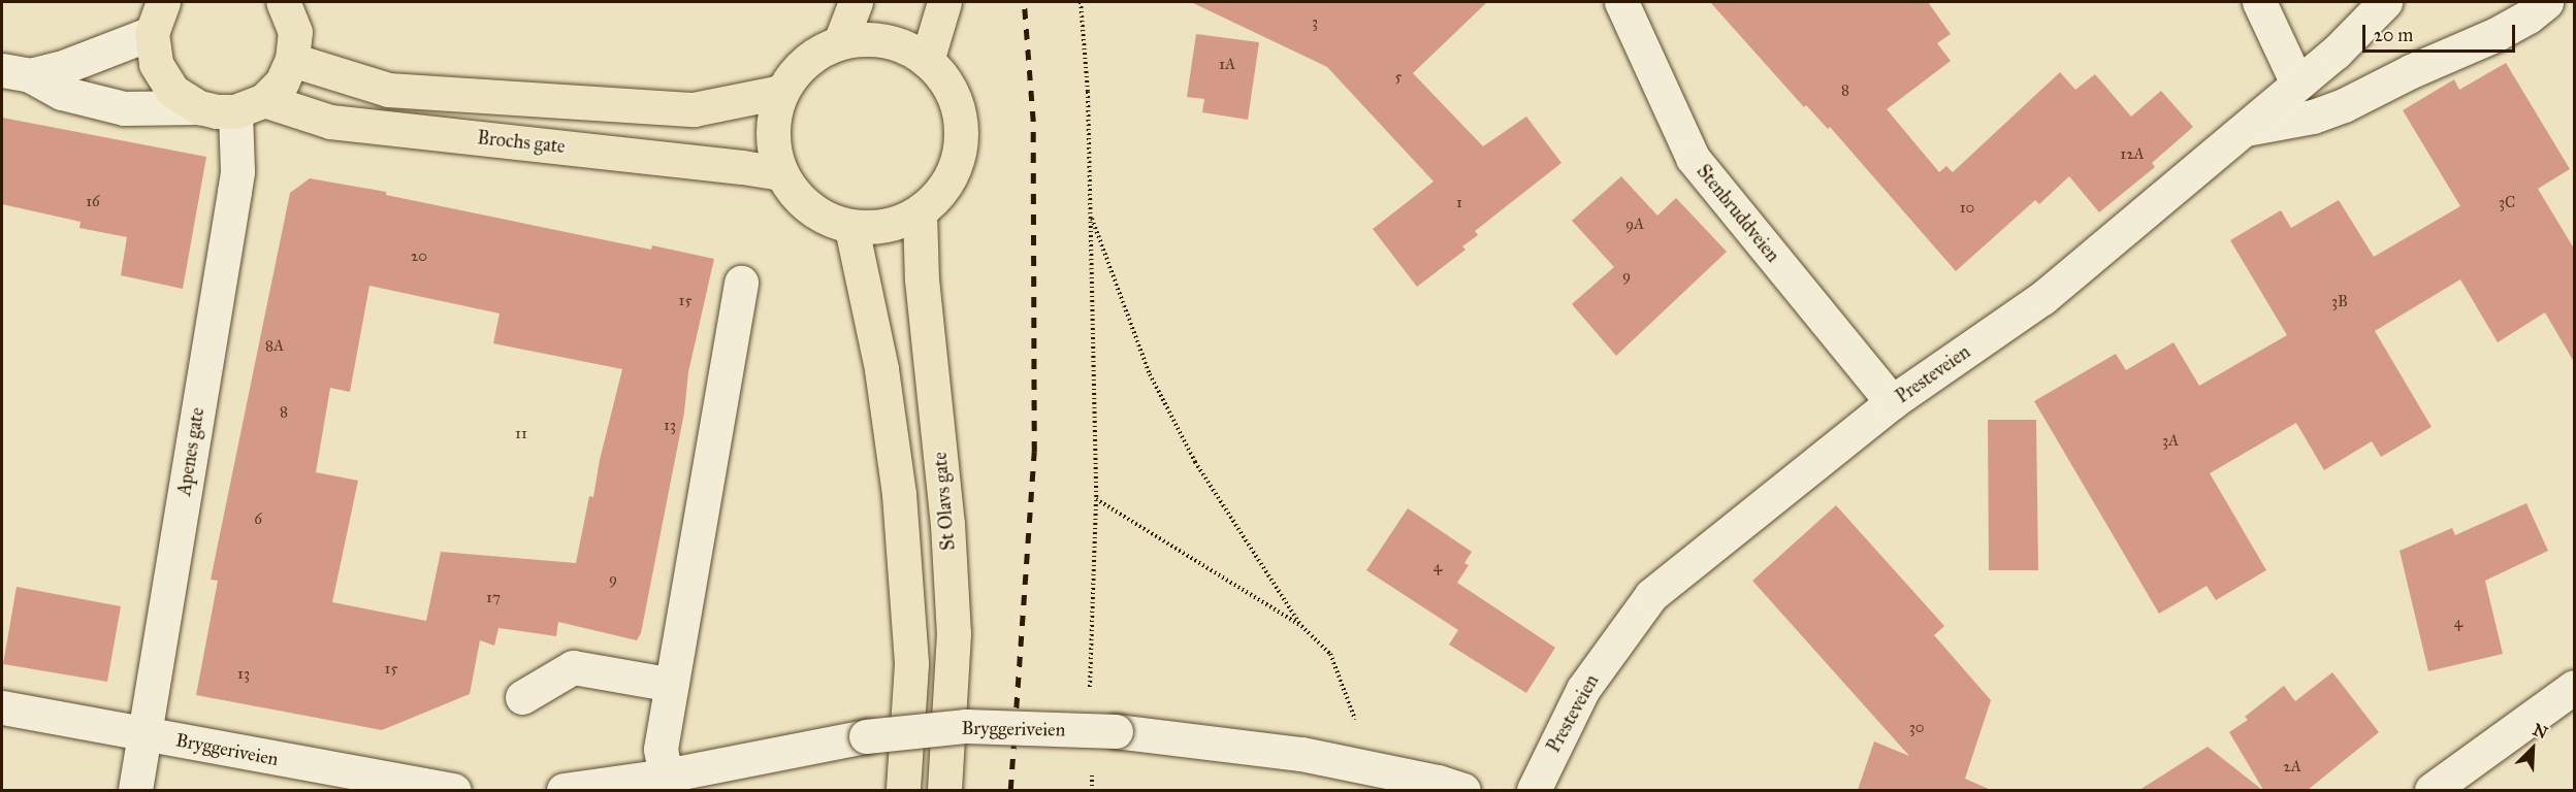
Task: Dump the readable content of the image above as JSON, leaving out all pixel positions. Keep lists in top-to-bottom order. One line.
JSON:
{"streets":{"main road":["Brochs gate","St Olavs gate"],"street":["Stenbruddveien","Presteveien","Apenes gate","Bryggeriveien"]},"crossings":[["Brochs gate","Apenes gate"],["Brochs gate","St Olavs gate"],["Stenbruddveien","Presteveien"],["Apenes gate","Bryggeriveien"]],"house_numbers":["3","1A","5","8","12A","16","1","3C","10","9A","20","9","15","3B","8A","8","13","11","3A","6","4","9","17","4","15","13","30","2A"],"scale_bar":"20 m","north":"top right"}
